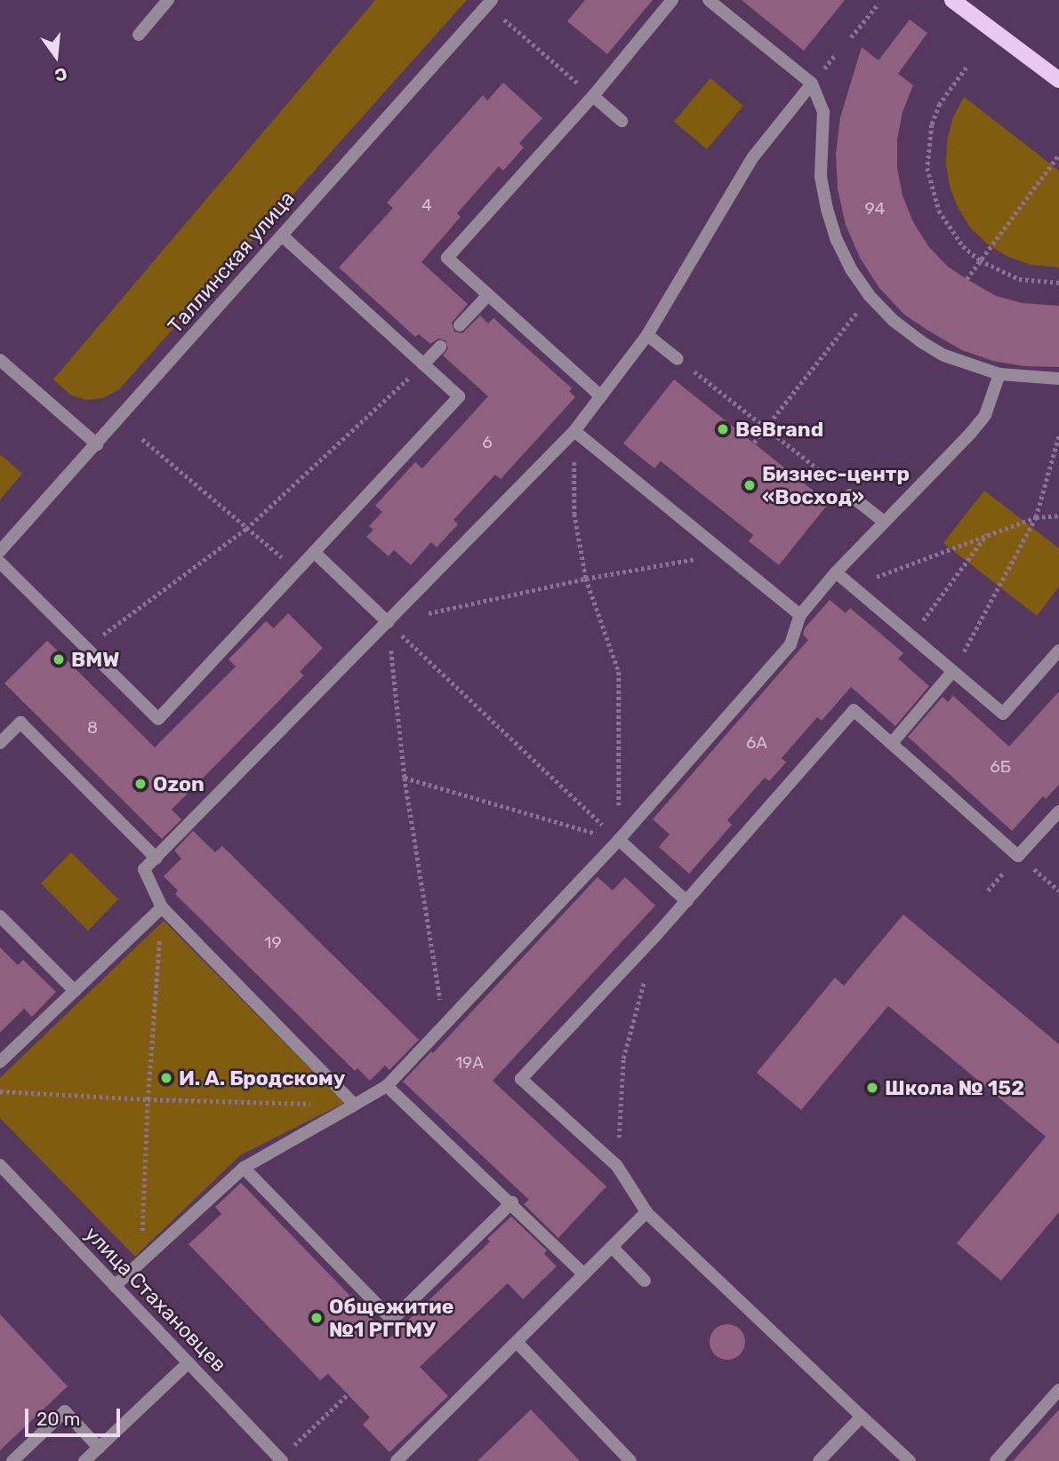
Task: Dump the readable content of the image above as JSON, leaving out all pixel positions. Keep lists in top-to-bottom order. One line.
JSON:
{"streets":{"street":["Таллинская улица","улица Стахановцев"]},"places":["BeBrand","Бизнес-центр «Восход»","BMW","Ozon","И. А. Бродскому","Школа № 152","Общежитие №1 РГГМУ"],"house_numbers":["4","94","6","8","6А","6Б","19","19А"],"scale_bar":"20 m","north":"bottom"}
